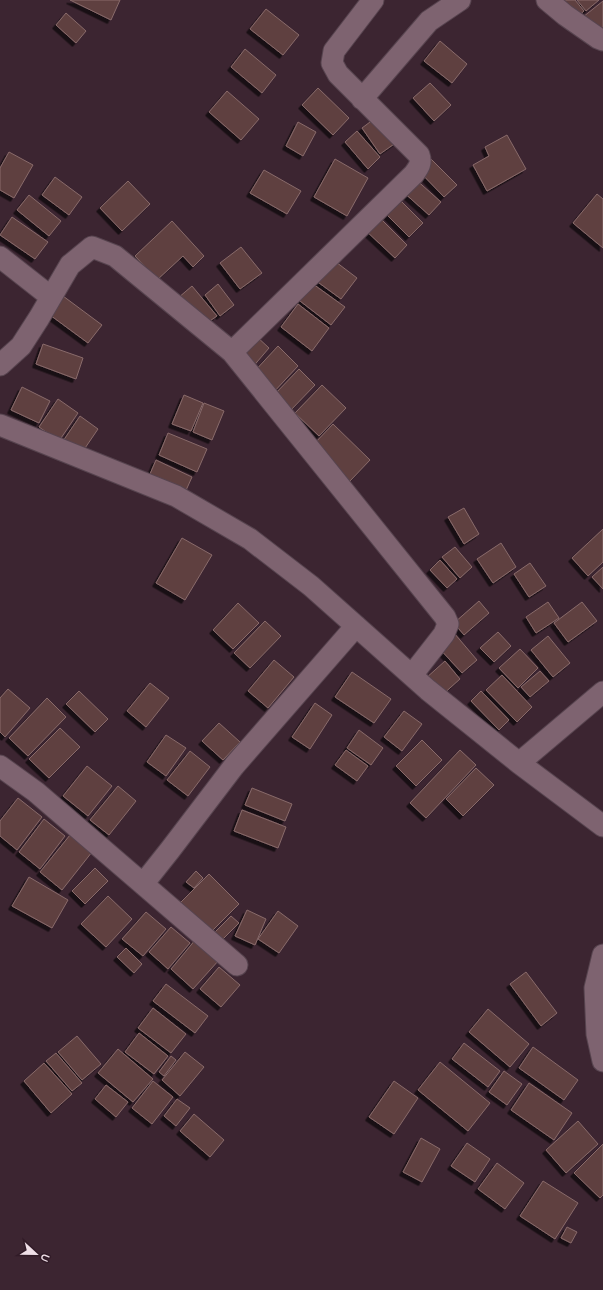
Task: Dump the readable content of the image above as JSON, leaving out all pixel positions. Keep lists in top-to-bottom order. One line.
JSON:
{"north":"right"}
